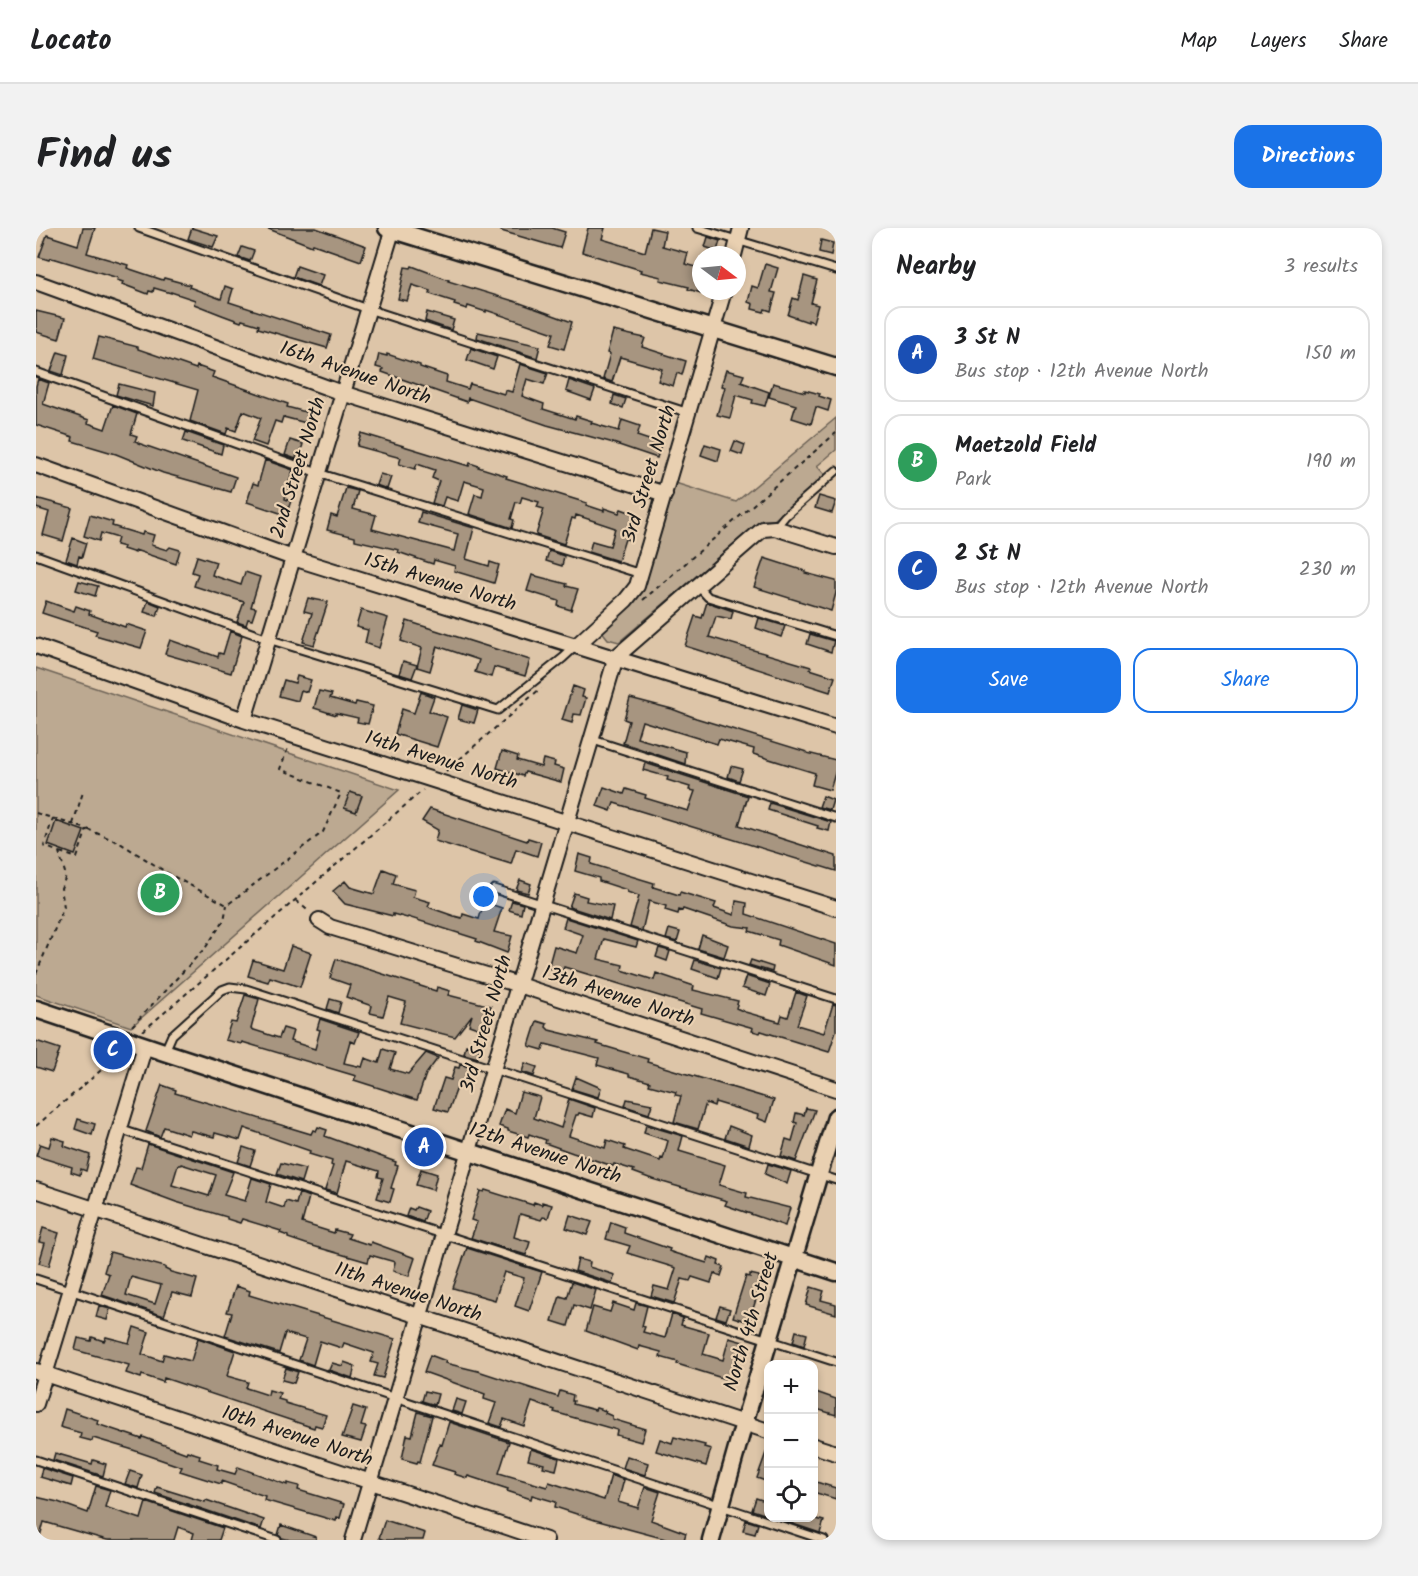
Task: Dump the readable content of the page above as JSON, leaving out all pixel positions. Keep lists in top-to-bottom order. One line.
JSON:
{"streets":{"street":["16th Avenue North","2nd Street North","3rd Street North","15th Avenue North","14th Avenue North","13th Avenue North","12th Avenue North","11th Avenue North","North 4th Street","10th Avenue North"]},"crossings":[["16th Avenue North","2nd Street North"],["16th Avenue North","3rd Street North"],["2nd Street North","15th Avenue North"],["2nd Street North","14th Avenue North"],["3rd Street North","15th Avenue North"],["3rd Street North","14th Avenue North"],["3rd Street North","13th Avenue North"],["3rd Street North","12th Avenue North"],["3rd Street North","11th Avenue North"],["3rd Street North","10th Avenue North"],["12th Avenue North","North 4th Street"],["11th Avenue North","North 4th Street"]],"north":"right","page":{"header":"Locato","nav":["Map","Layers","Share"],"title":"Find us","buttons":["Directions",["Save","Share"]],"heading":["Nearby","3 results"],"list":[{"mark":"A","name":"3 St N","note":"Bus stop · 12th Avenue North","value":"150 m"},{"mark":"B","name":"Maetzold Field","note":"Park","value":"190 m"},{"mark":"C","name":"2 St N","note":"Bus stop · 12th Avenue North","value":"230 m"}],"pins":["B","C","A"],"map_buttons":["+","−"]}}
